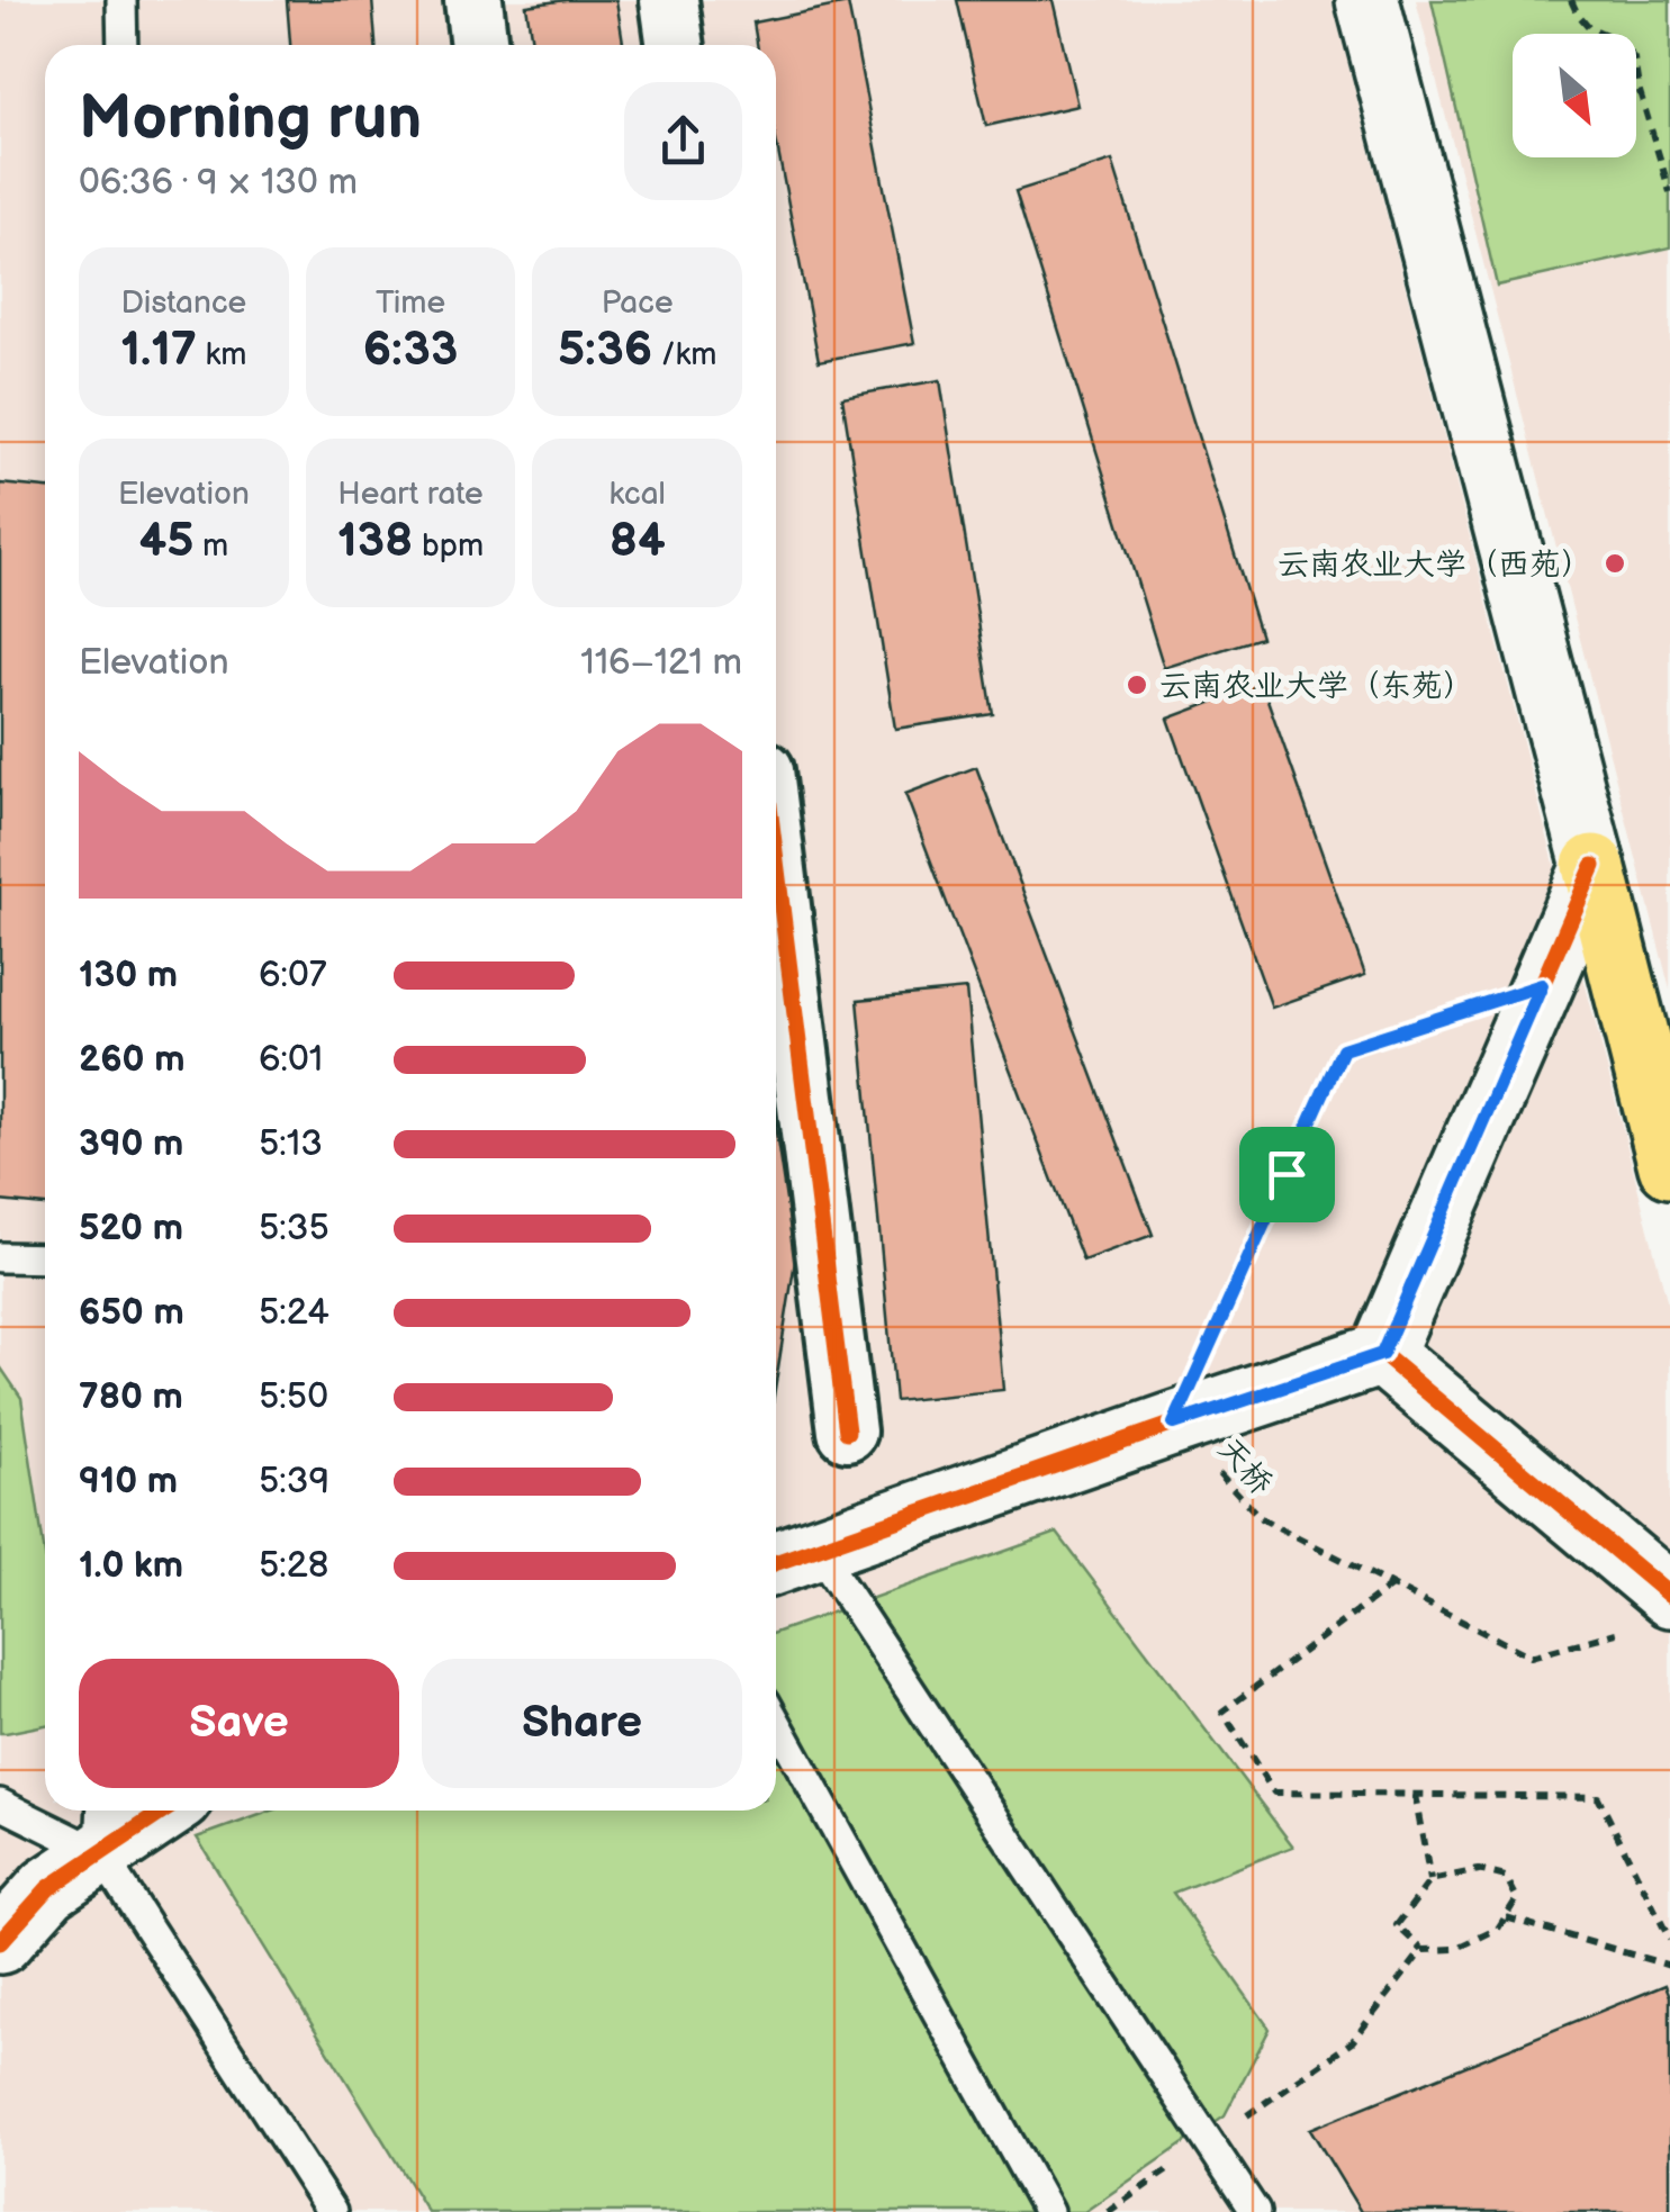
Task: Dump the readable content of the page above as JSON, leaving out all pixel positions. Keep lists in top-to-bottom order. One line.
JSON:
{"streets":{"path":["天桥"]},"places":["云南农业大学（西苑）","云南农业大学（东苑）"],"north":"bottom right","page":{"heading":["Morning run","06:36 · 9 × 130 m"],"stats":[["Distance","1.17 km"],["Time","6:33"],["Pace","5:36 /km"],["Elevation","45 m"],["Heart rate","138 bpm"],["kcal","84"]],"chart":["Elevation","116–121 m"],"list":[{"name":"130 m","note":"6:07"},{"name":"260 m","note":"6:01"},{"name":"390 m","note":"5:13"},{"name":"520 m","note":"5:35"},{"name":"650 m","note":"5:24"},{"name":"780 m","note":"5:50"},{"name":"910 m","note":"5:39"},{"name":"1.0 km","note":"5:28"}],"buttons":["Save","Share"]}}
